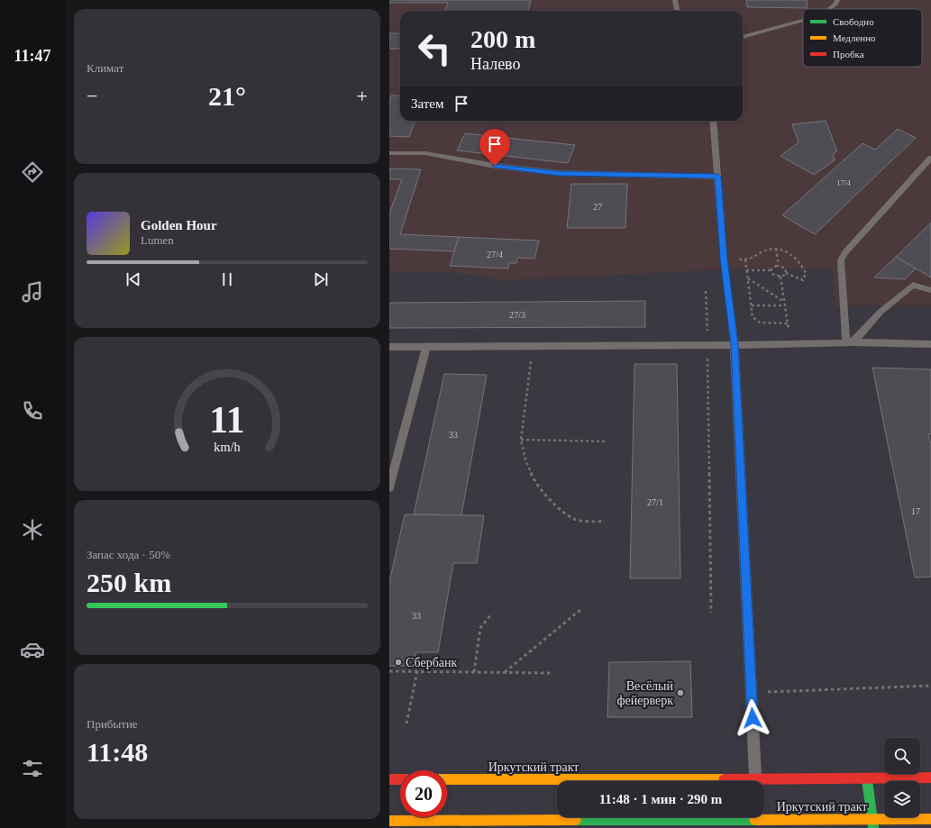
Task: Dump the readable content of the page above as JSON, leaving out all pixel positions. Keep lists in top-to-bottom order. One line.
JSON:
{"streets":{"main road":["Иркутский тракт"]},"places":["Сбербанк","Весёлый фейерверк"],"house_numbers":["17/4","27","27/4","27/3","33","27/1","17","33"],"legend":["Свободно","Медленно","Пробка"],"page":{"tabs":"11:47","tile":["Климат",["Запас хода · 50%","250 km"],["Прибытие","11:48"]],"turn":["200 m","Налево"],"heat":["−","21°","+"],"then":"Затем","song":["Golden Hour","Lumen"],"limit":"20","trip":"11:48 · 1 мин · 290 m","gauge":["11","km/h"]}}
